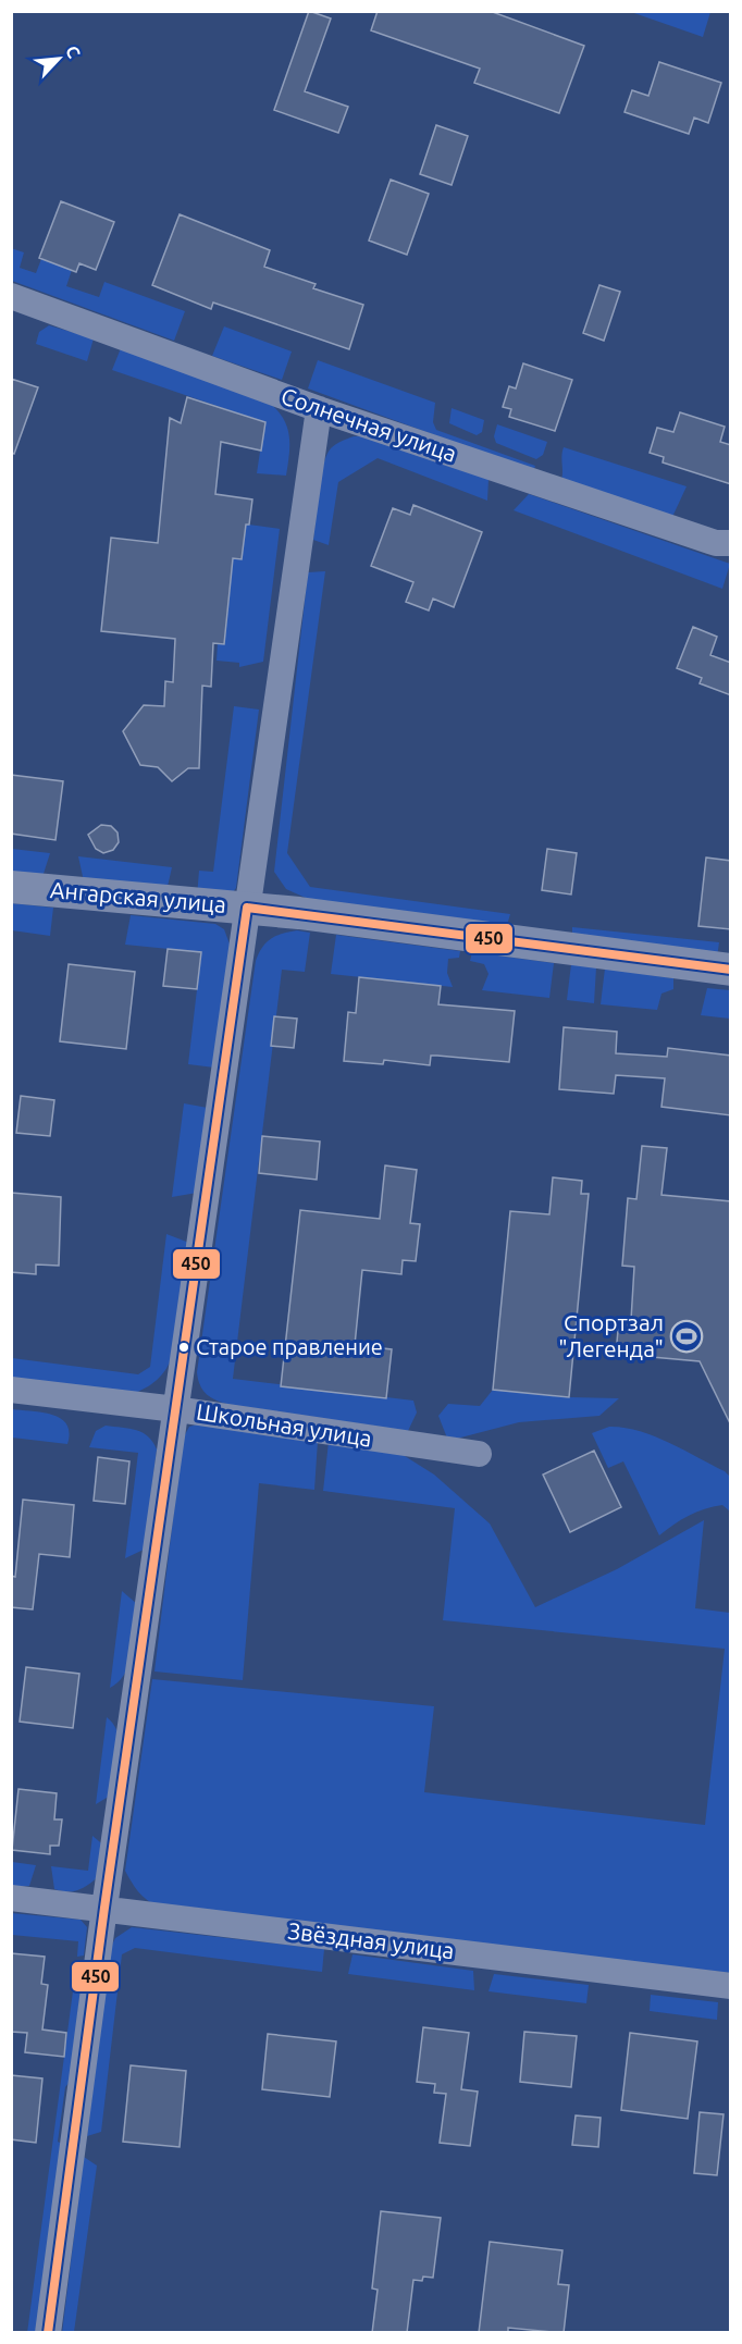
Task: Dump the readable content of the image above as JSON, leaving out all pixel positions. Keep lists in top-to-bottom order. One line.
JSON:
{"streets":{"street":["Солнечная улица","Ангарская улица","Школьная улица","Звёздная улица"]},"places":{"sports":["Спортзал \"Легенда\""],"other":["Старое правление"]},"lines":["transit line 450"],"north":"top right"}
